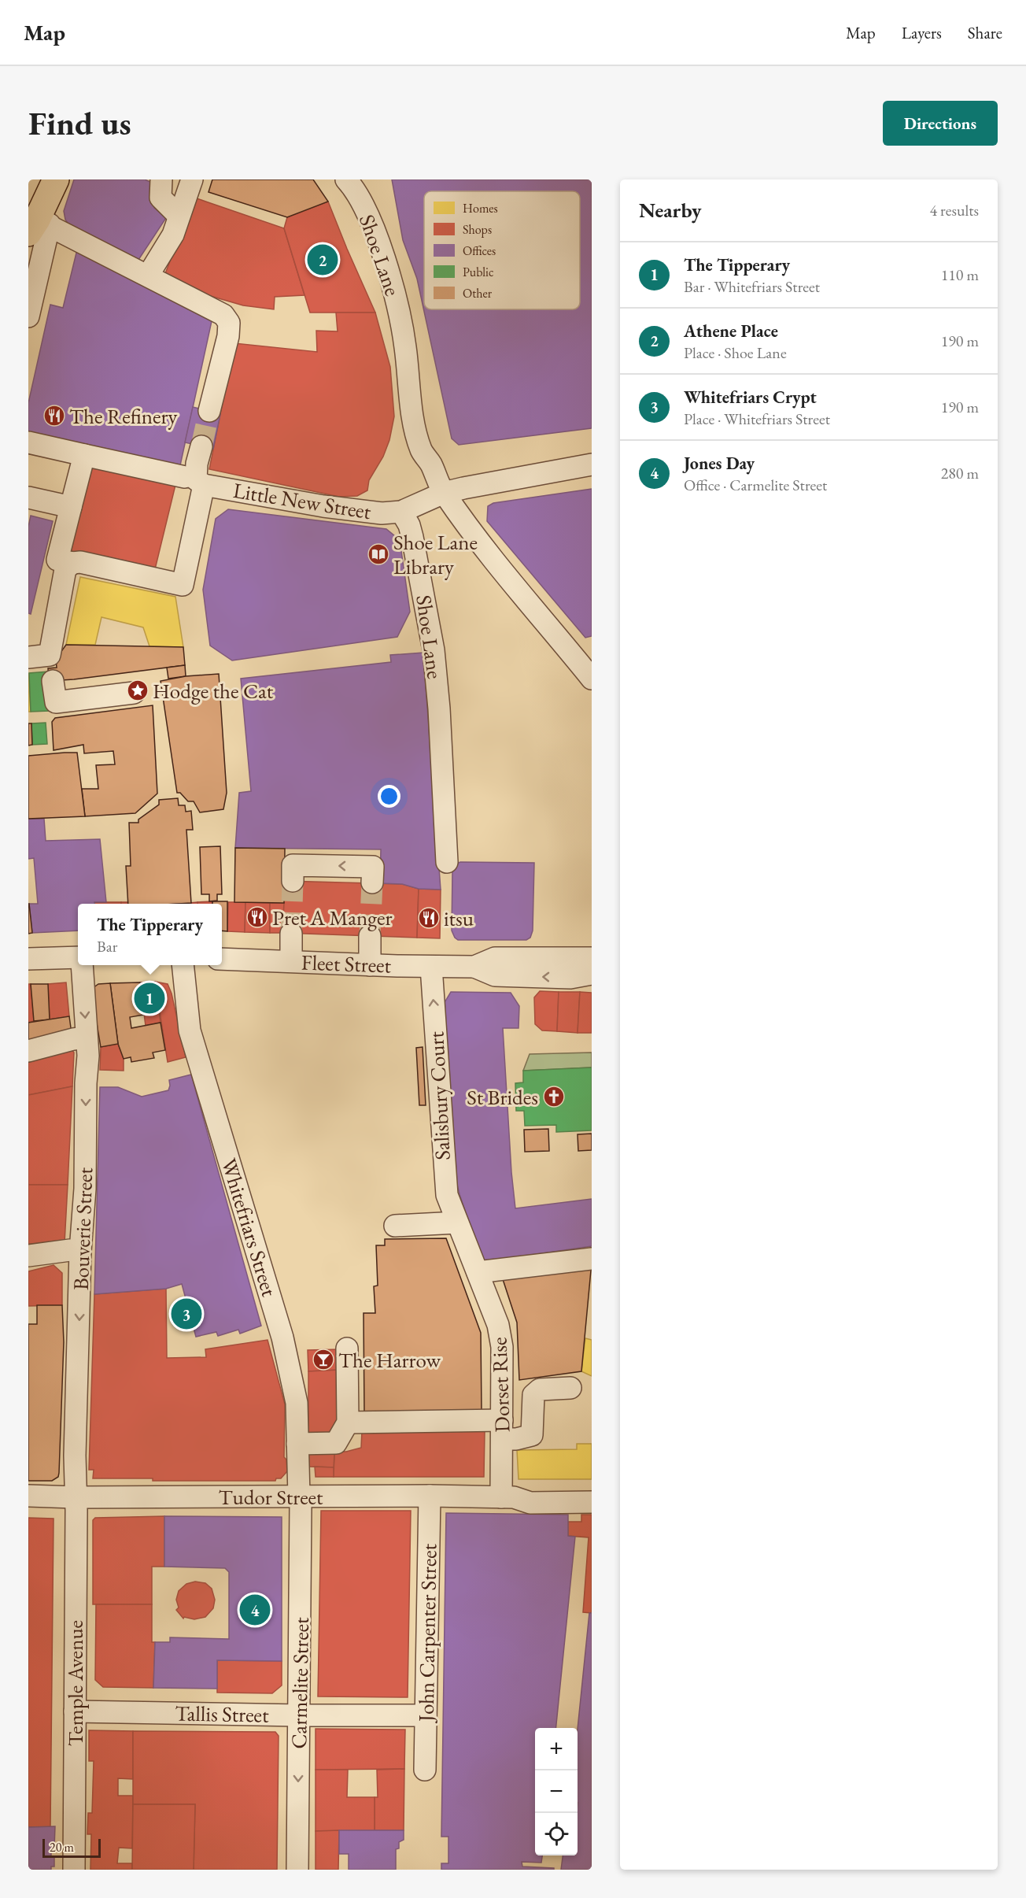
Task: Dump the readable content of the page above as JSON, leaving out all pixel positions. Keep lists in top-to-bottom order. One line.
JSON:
{"streets":{"street":["Shoe Lane","Little New Street","Fleet Street","Salisbury Court","Whitefriars Street","Bouverie Street","Dorset Rise","Tudor Street","John Carpenter Street","Temple Avenue","Carmelite Street","Tallis Street"]},"crossings":[["Shoe Lane","Little New Street"],["Fleet Street","Salisbury Court"],["Salisbury Court","Dorset Rise"],["Whitefriars Street","Tudor Street"],["Whitefriars Street","Carmelite Street"],["Bouverie Street","Tudor Street"],["Bouverie Street","Temple Avenue"],["Dorset Rise","Tudor Street"],["Tudor Street","John Carpenter Street"],["Tudor Street","Temple Avenue"],["Tudor Street","Carmelite Street"],["John Carpenter Street","Tallis Street"],["Temple Avenue","Tallis Street"],["Carmelite Street","Tallis Street"]],"one_way":["Salisbury Court","Bouverie Street","Carmelite Street"],"places":{"restaurant":["The Refinery","Pret A Manger","itsu"],"library":["Shoe Lane Library"],"place":["Hodge the Cat"],"church":["St Brides"],"bar":["The Harrow"]},"legend":["Homes","Shops","Offices","Public","Other"],"scale_bar":"20 m","page":{"header":"Map","nav":["Map","Layers","Share"],"buttons":"Directions","title":"Find us","heading":["Nearby","4 results"],"list":[{"mark":"1","name":"The Tipperary","note":"Bar · Whitefriars Street","value":"110 m"},{"mark":"2","name":"Athene Place","note":"Place · Shoe Lane","value":"190 m"},{"mark":"3","name":"Whitefriars Crypt","note":"Place · Whitefriars Street","value":"190 m"},{"mark":"4","name":"Jones Day","note":"Office · Carmelite Street","value":"280 m"}],"pins":["2","1","3","4"],"popup":["The Tipperary","Bar"],"map_buttons":["+","−"],"scale":"20 m"}}
